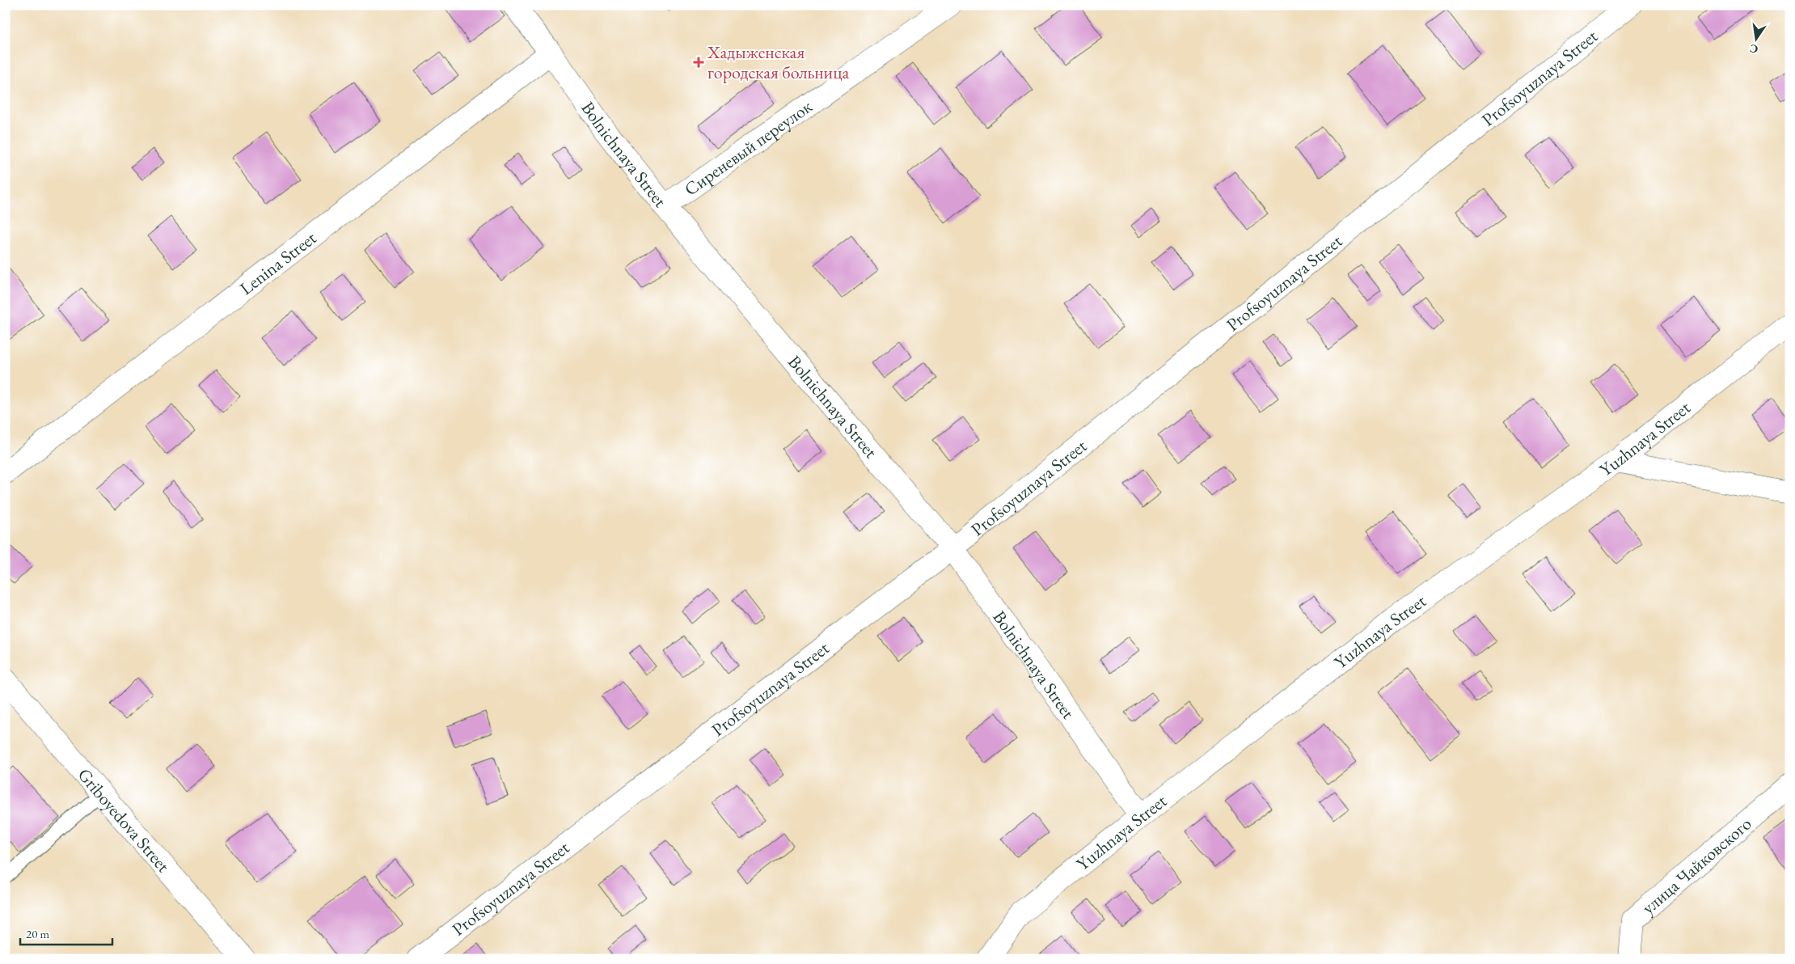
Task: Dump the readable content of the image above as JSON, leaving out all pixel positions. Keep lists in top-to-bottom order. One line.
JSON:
{"streets":{"street":["Profsoyuznaya Street","Сиреневый переулок","Bolnichnaya Street","Lenina Street","Yuzhnaya Street","Griboyedova Street","улица Чайковского"]},"crossings":[["Profsoyuznaya Street","Bolnichnaya Street"],["Сиреневый переулок","Bolnichnaya Street"],["Bolnichnaya Street","Lenina Street"],["Bolnichnaya Street","Yuzhnaya Street"]],"places":{"health":["Хадыженская городская больница"]},"scale_bar":"20 m","north":"bottom"}
